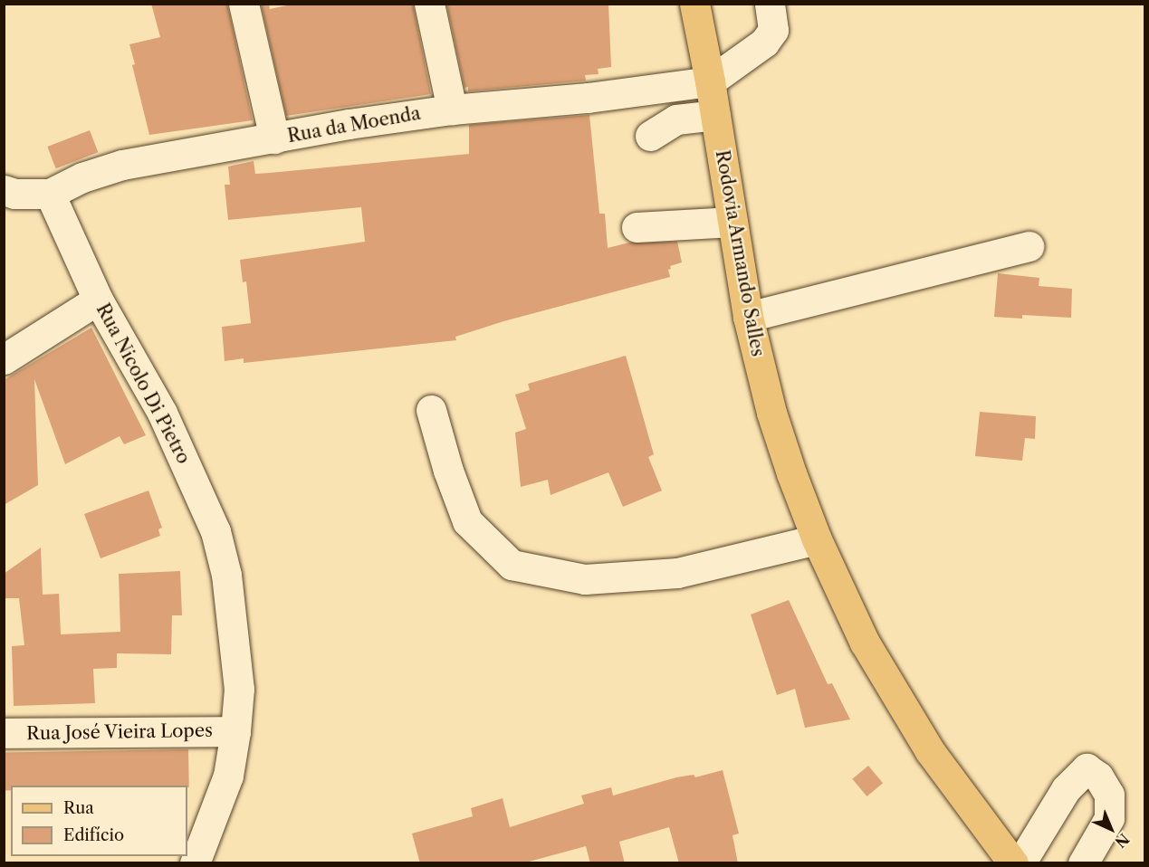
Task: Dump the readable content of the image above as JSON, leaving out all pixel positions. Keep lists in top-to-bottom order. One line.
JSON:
{"streets":{"main road":["Rodovia Armando Salles"],"street":["Rua da Moenda","Rua Nicolo Di Pietro","Rua José Vieira Lopes"]},"crossings":[["Rua da Moenda","Rodovia Armando Salles"],["Rua da Moenda","Rua Nicolo Di Pietro"],["Rua Nicolo Di Pietro","Rua José Vieira Lopes"]],"legend":["Rua","Edifício"],"north":"bottom right"}
